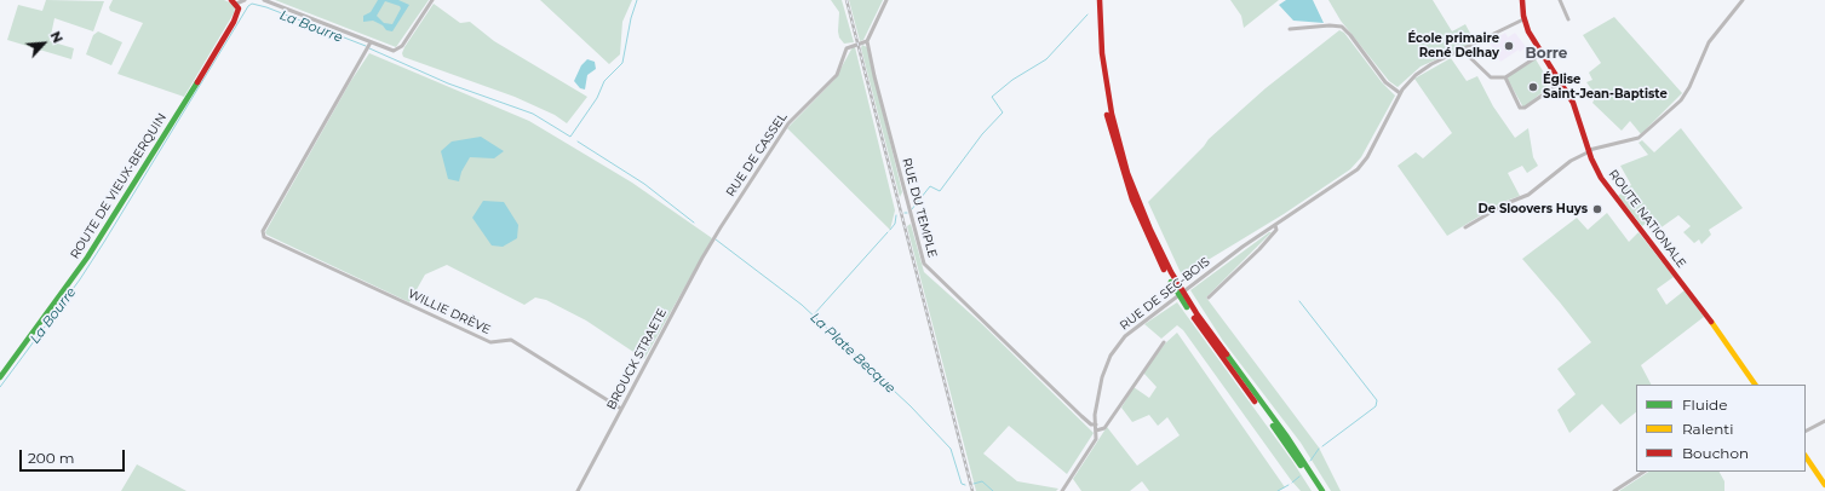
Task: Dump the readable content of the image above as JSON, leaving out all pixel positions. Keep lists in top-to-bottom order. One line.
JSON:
{"streets":{"main road":["ROUTE DE VIEUX-BERQUIN","ROUTE NATIONALE"],"street":["RUE DE CASSEL","RUE DU TEMPLE","RUE DE SEC-BOIS","WILLIE DRÈVE","BROUCK STRAETE"]},"crossings":[["RUE DE CASSEL","RUE DU TEMPLE"],["RUE DE CASSEL","BROUCK STRAETE"],["RUE DU TEMPLE","RUE DE SEC-BOIS"],["ROUTE NATIONALE","RUE DE SEC-BOIS"],["WILLIE DRÈVE","BROUCK STRAETE"]],"districts":["Borre"],"water":["La Bourre","La Plate Becque"],"places":["École primaire René Delhay","Église Saint-Jean-Baptiste","De Sloovers Huys"],"legend":["Fluide","Ralenti","Bouchon"],"scale_bar":"200 m","north":"top right"}
